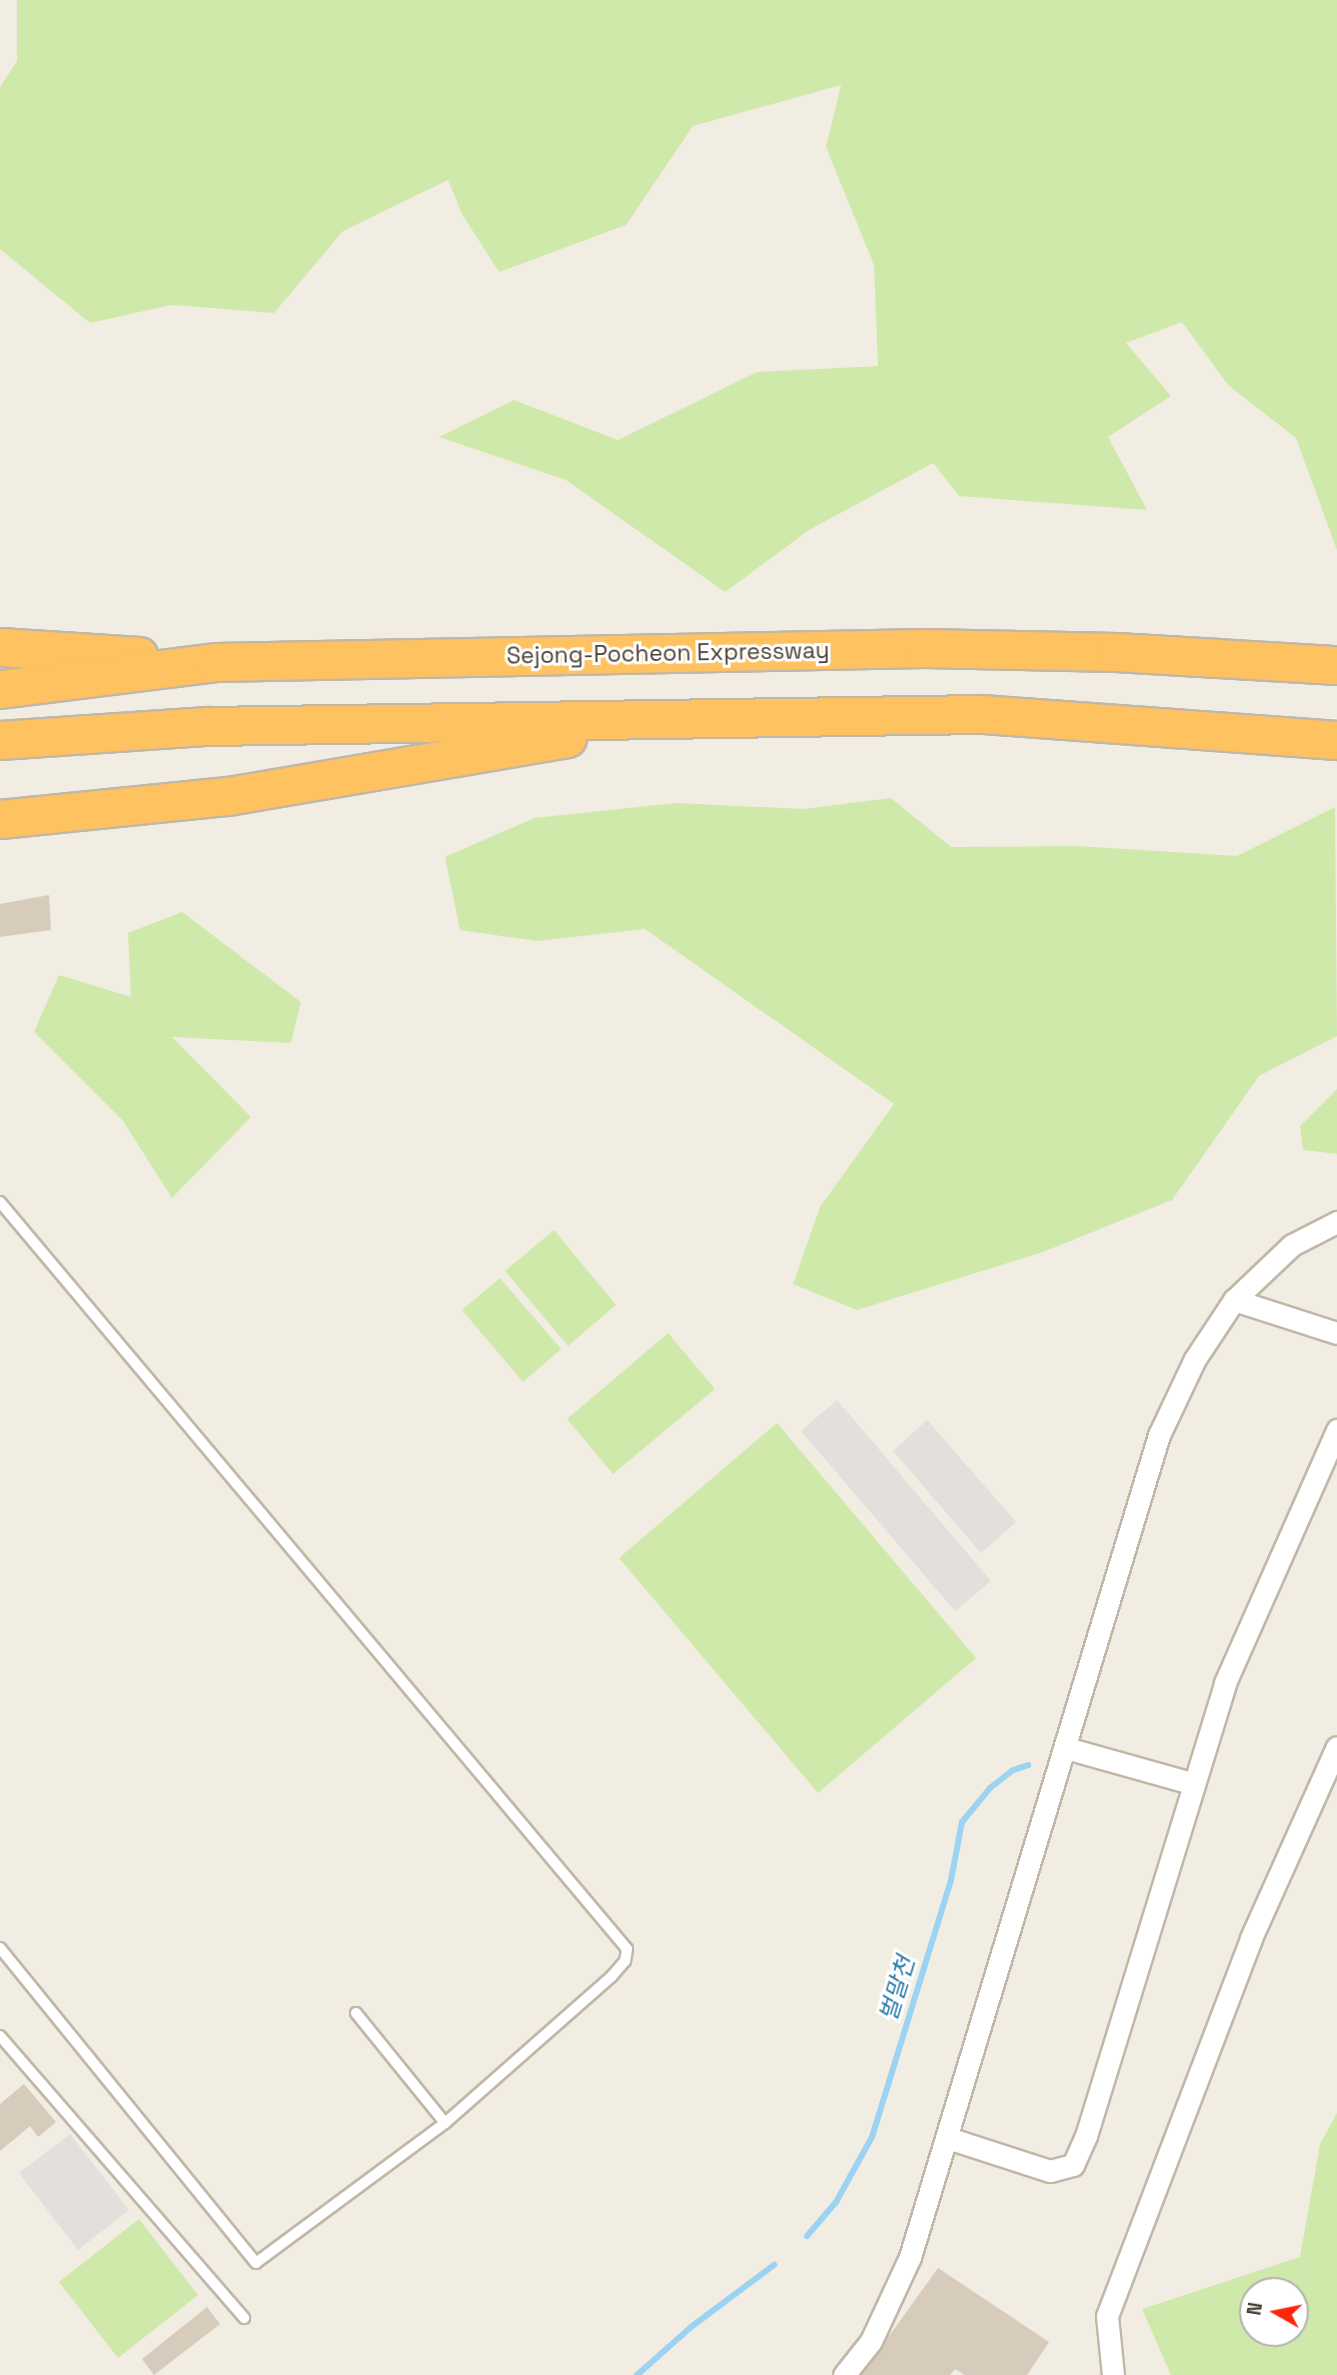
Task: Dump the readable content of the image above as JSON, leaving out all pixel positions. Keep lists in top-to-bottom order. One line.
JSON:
{"streets":{"highway":["Sejong-Pocheon Expressway"]},"water":["벌말천"],"north":"left"}
